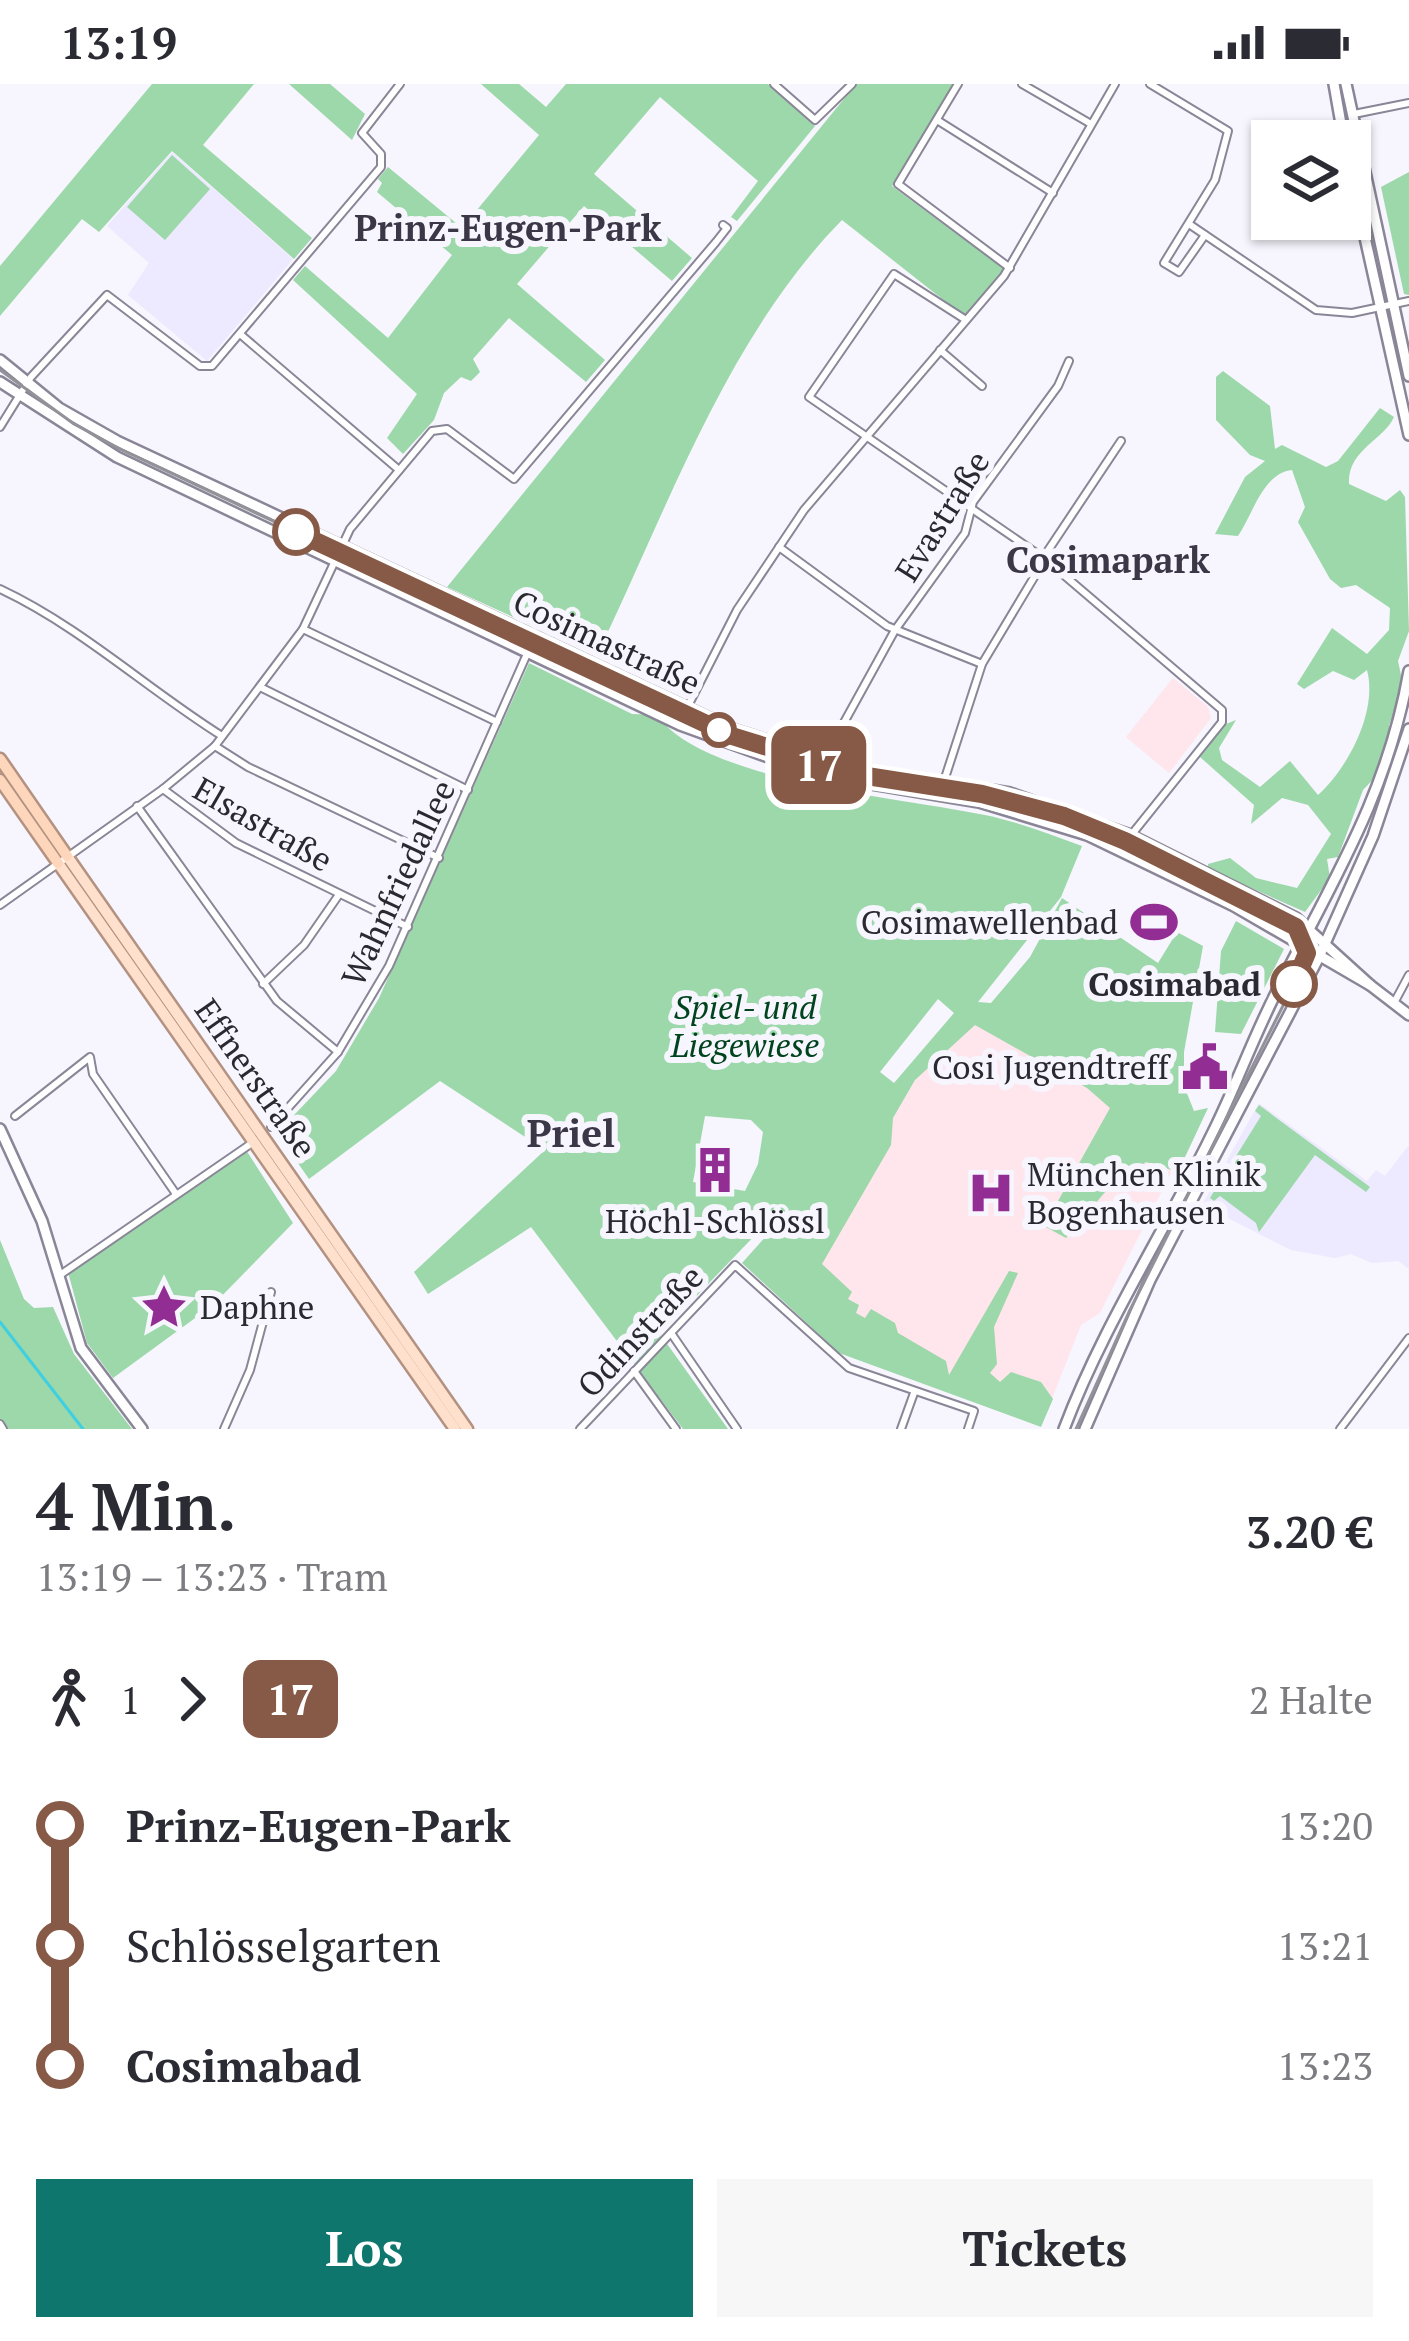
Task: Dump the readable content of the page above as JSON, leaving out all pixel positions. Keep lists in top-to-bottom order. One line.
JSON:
{"streets":{"highway":["Effnerstraße"],"main road":["Cosimastraße"],"street":["Evastraße","Elsastraße","Wahnfriedallee","Odinstraße"]},"crossings":[["Evastraße","Cosimastraße"],["Cosimastraße","Wahnfriedallee"],["Elsastraße","Wahnfriedallee"],["Wahnfriedallee","Effnerstraße"]],"districts":["Prinz-Eugen-Park","Cosimapark","Priel"],"parks":["Spiel- und Liegewiese"],"places":{"sports":["Cosimawellenbad"],"other":["Cosimabad"],"public building":["Cosi Jugendtreff"],"building":["Höchl-Schlössl"],"hospital":["München Klinik Bogenhausen"],"place":["Daphne"]},"lines":["tram line 17"],"page":{"status":"13:19","on_map":"17","heading":["4 Min.","13:19 – 13:23 · Tram","3.20 €"],"legs":["1","17","2 Halte"],"list":[{"name":"Prinz-Eugen-Park","value":"13:20"},{"name":"Schlösselgarten","value":"13:21"},{"name":"Cosimabad","value":"13:23"}],"buttons":["Los","Tickets"]}}
